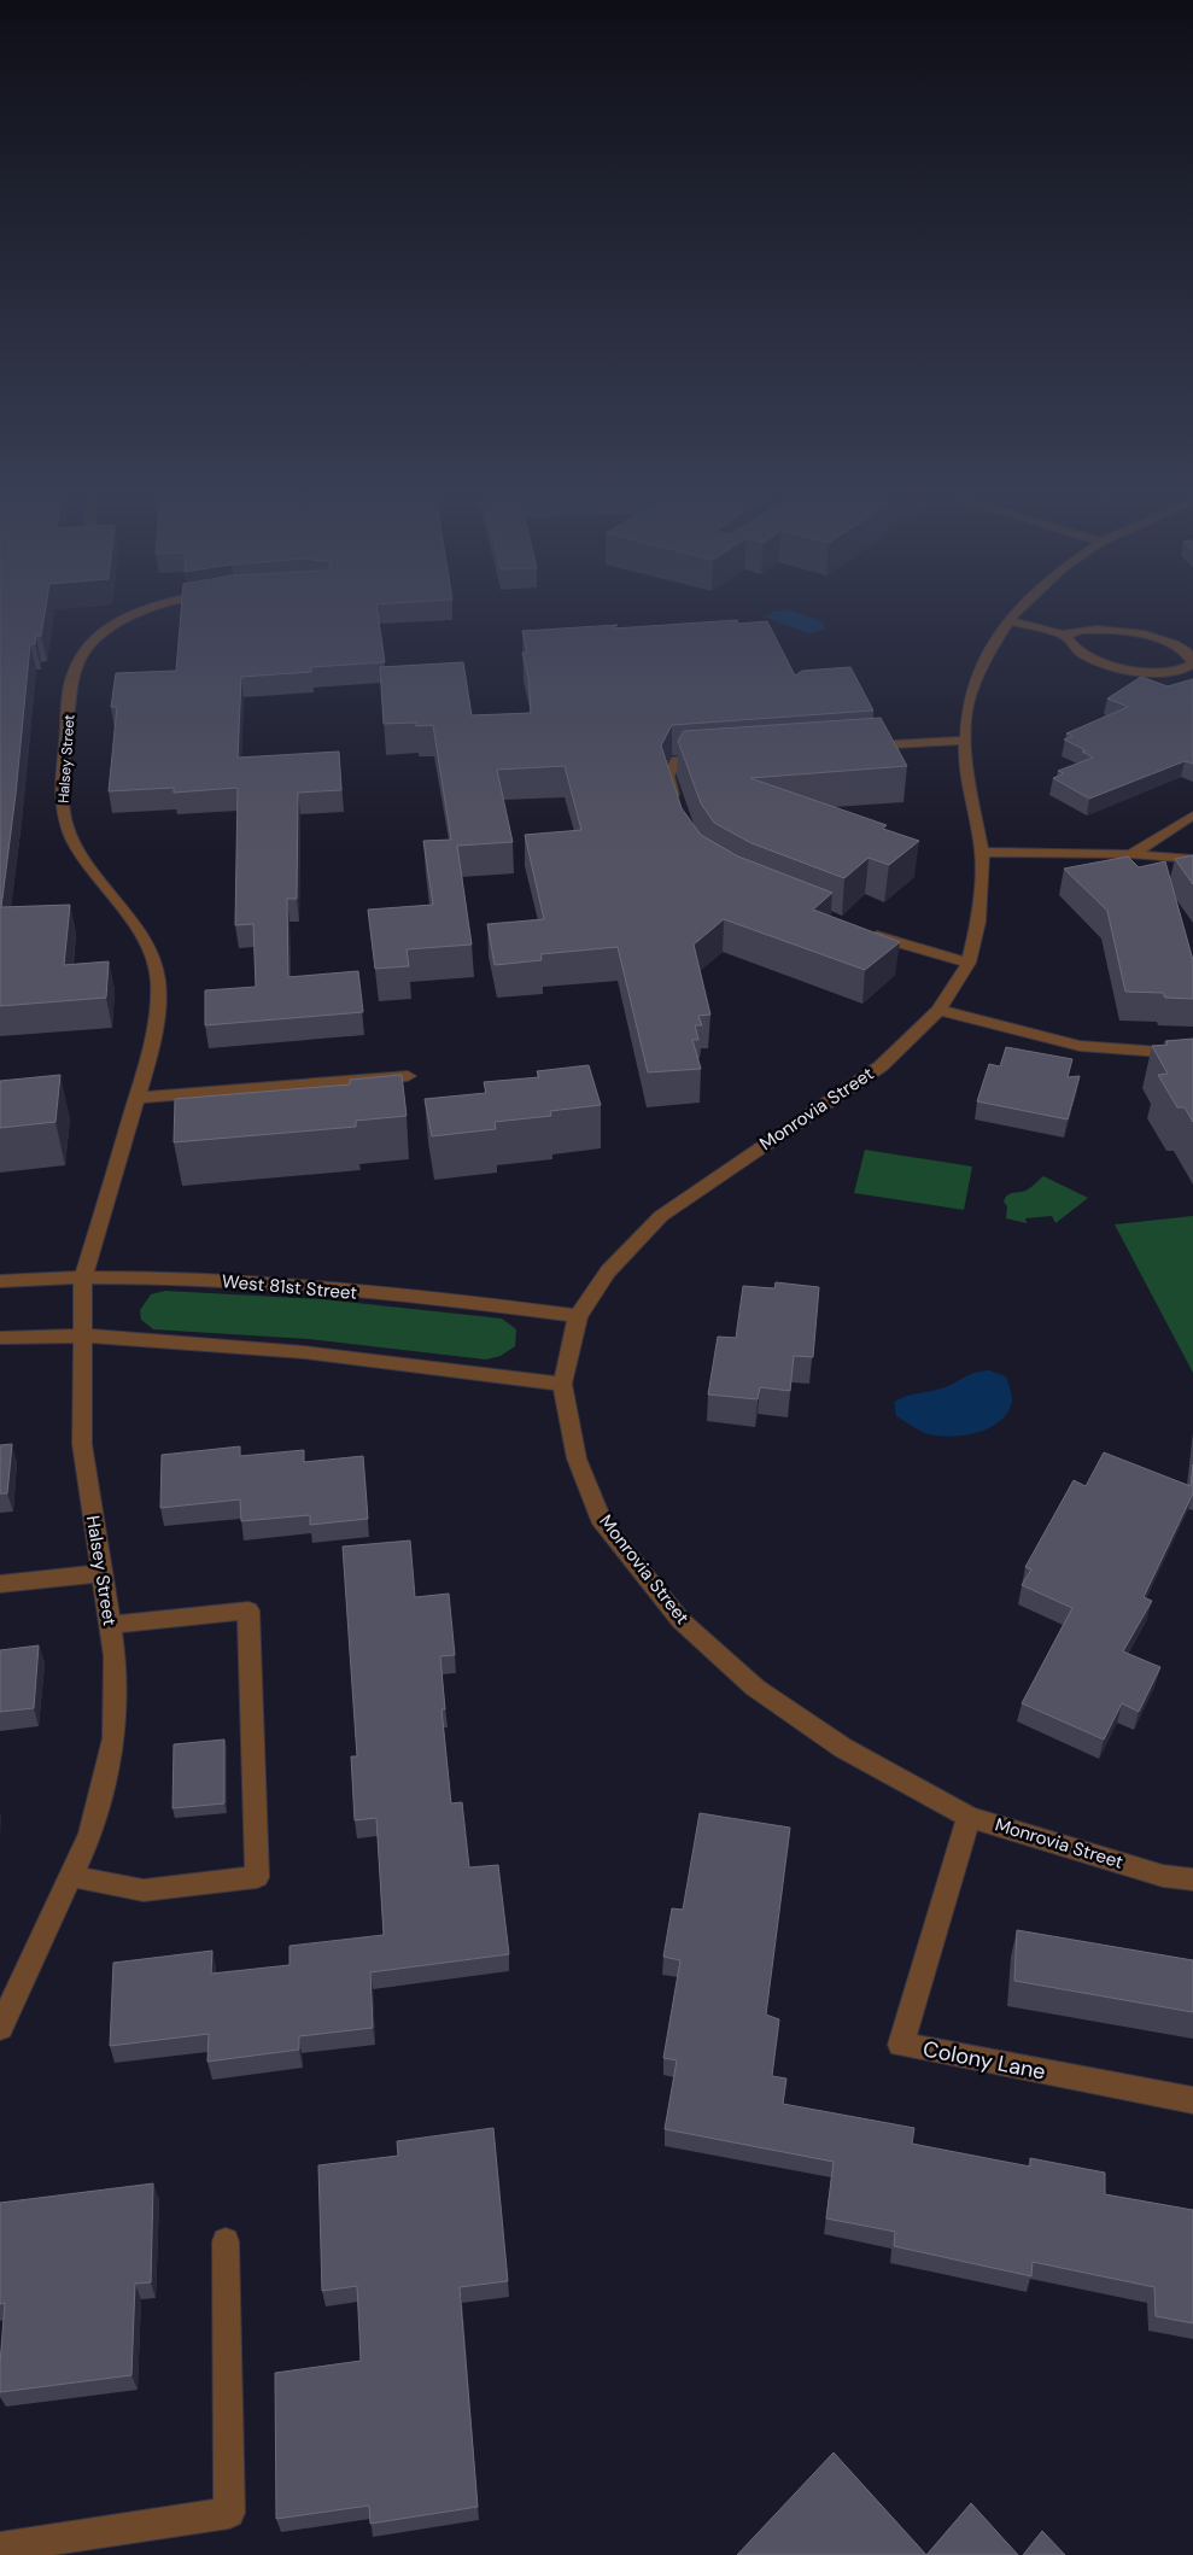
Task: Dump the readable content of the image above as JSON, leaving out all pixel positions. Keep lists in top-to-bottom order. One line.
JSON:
{"streets":{"street":["Halsey Street","Monrovia Street","West 81st Street","Colony Lane"]},"crossings":[["Halsey Street","West 81st Street"],["Monrovia Street","West 81st Street"],["Monrovia Street","Colony Lane"]]}
